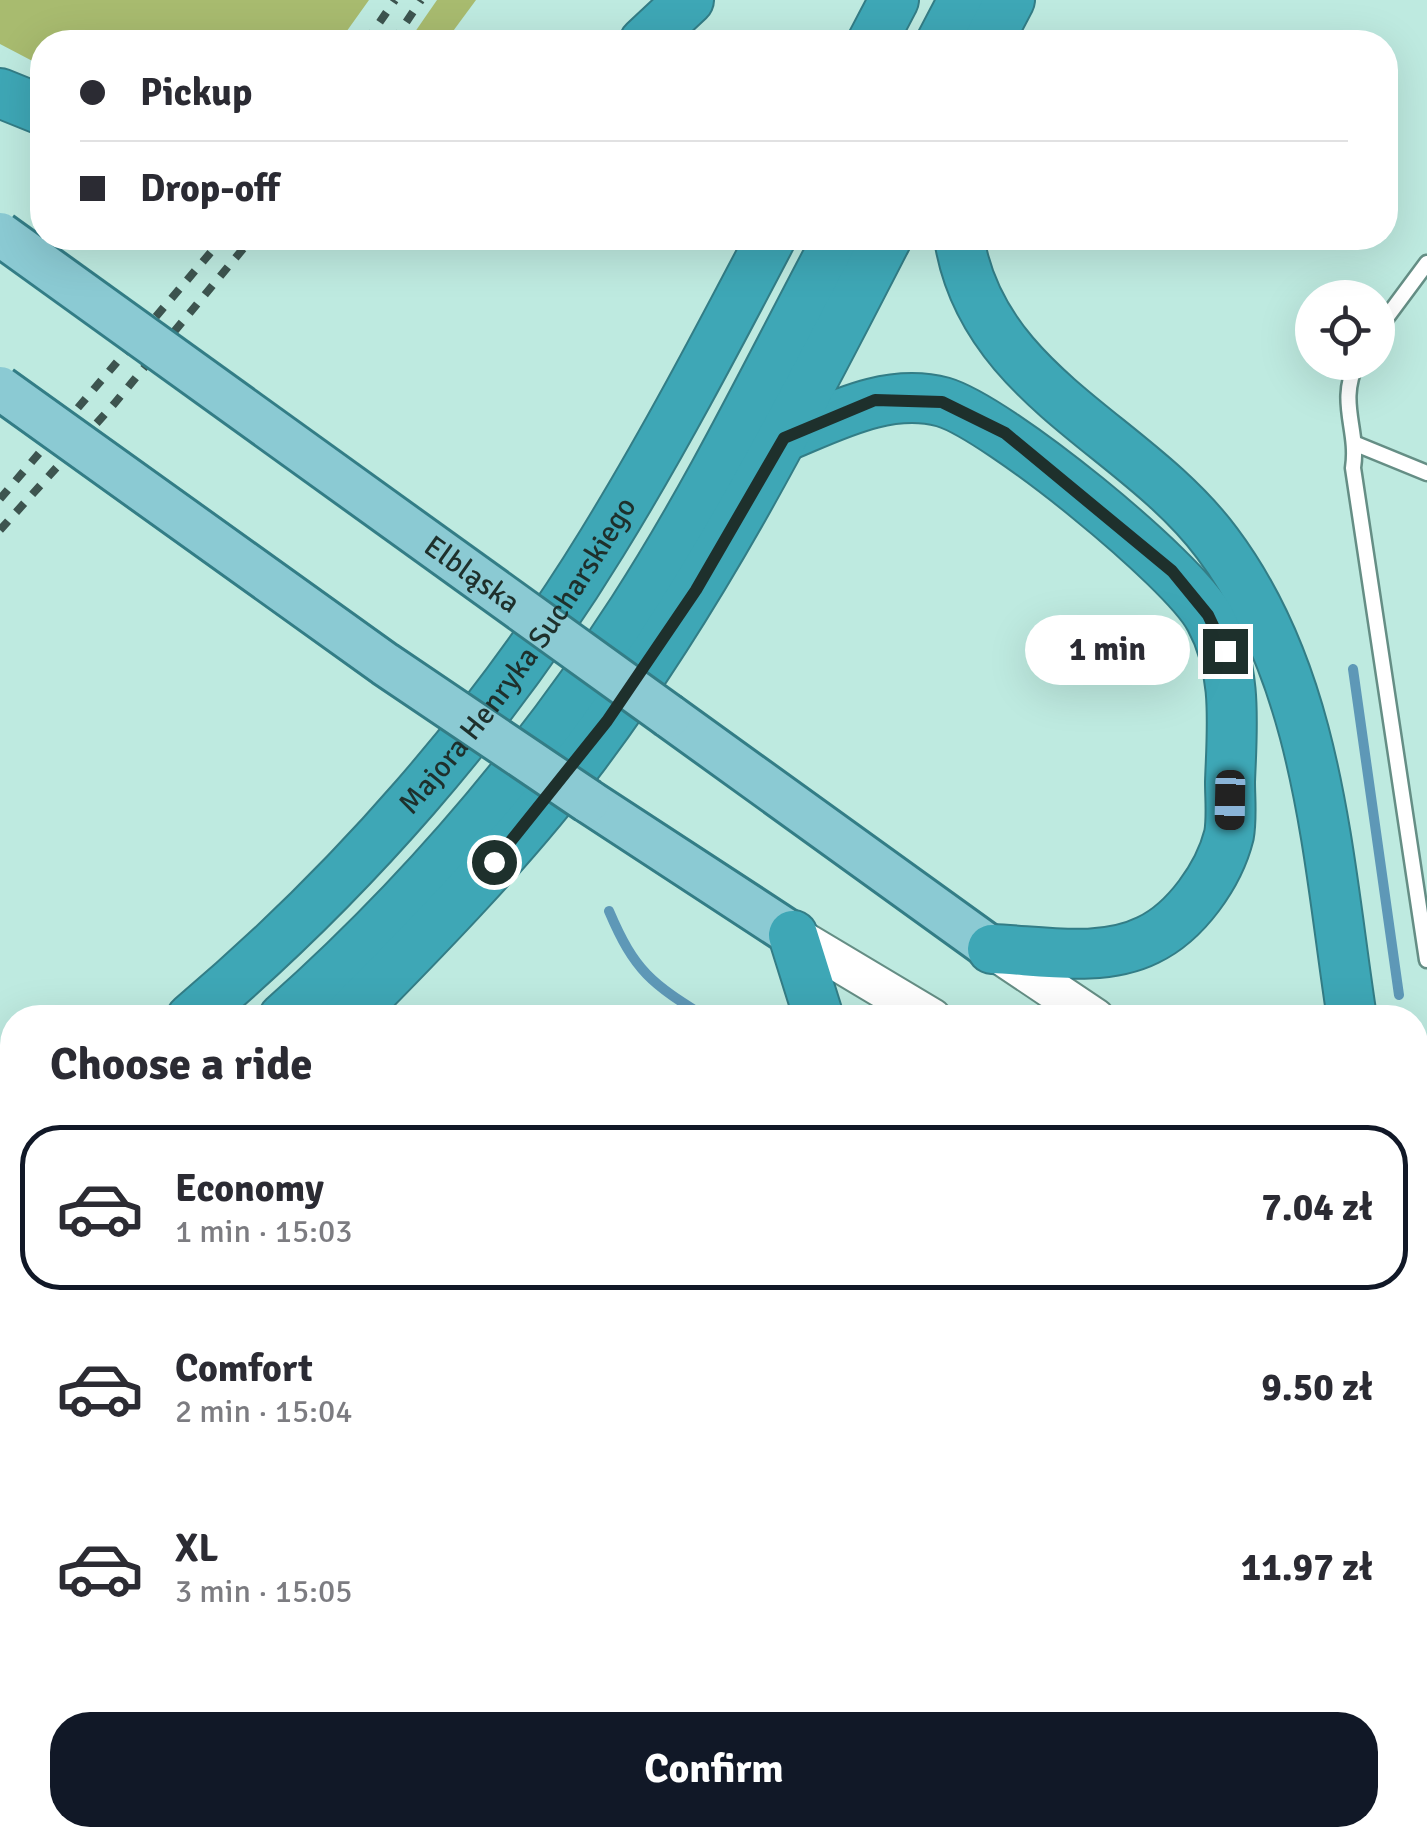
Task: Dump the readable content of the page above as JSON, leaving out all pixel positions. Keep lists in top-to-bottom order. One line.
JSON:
{"streets":{"highway":["Majora Henryka Sucharskiego"],"main road":["Elbląska"]},"page":{"banner":["Pickup","Drop-off"],"bubble":"1 min","heading":"Choose a ride","list":[{"name":"Economy","note":"1 min · 15:03","value":"7.04 zł"},{"name":"Comfort","note":"2 min · 15:04","value":"9.50 zł"},{"name":"XL","note":"3 min · 15:05","value":"11.97 zł"}],"buttons":"Confirm"}}
